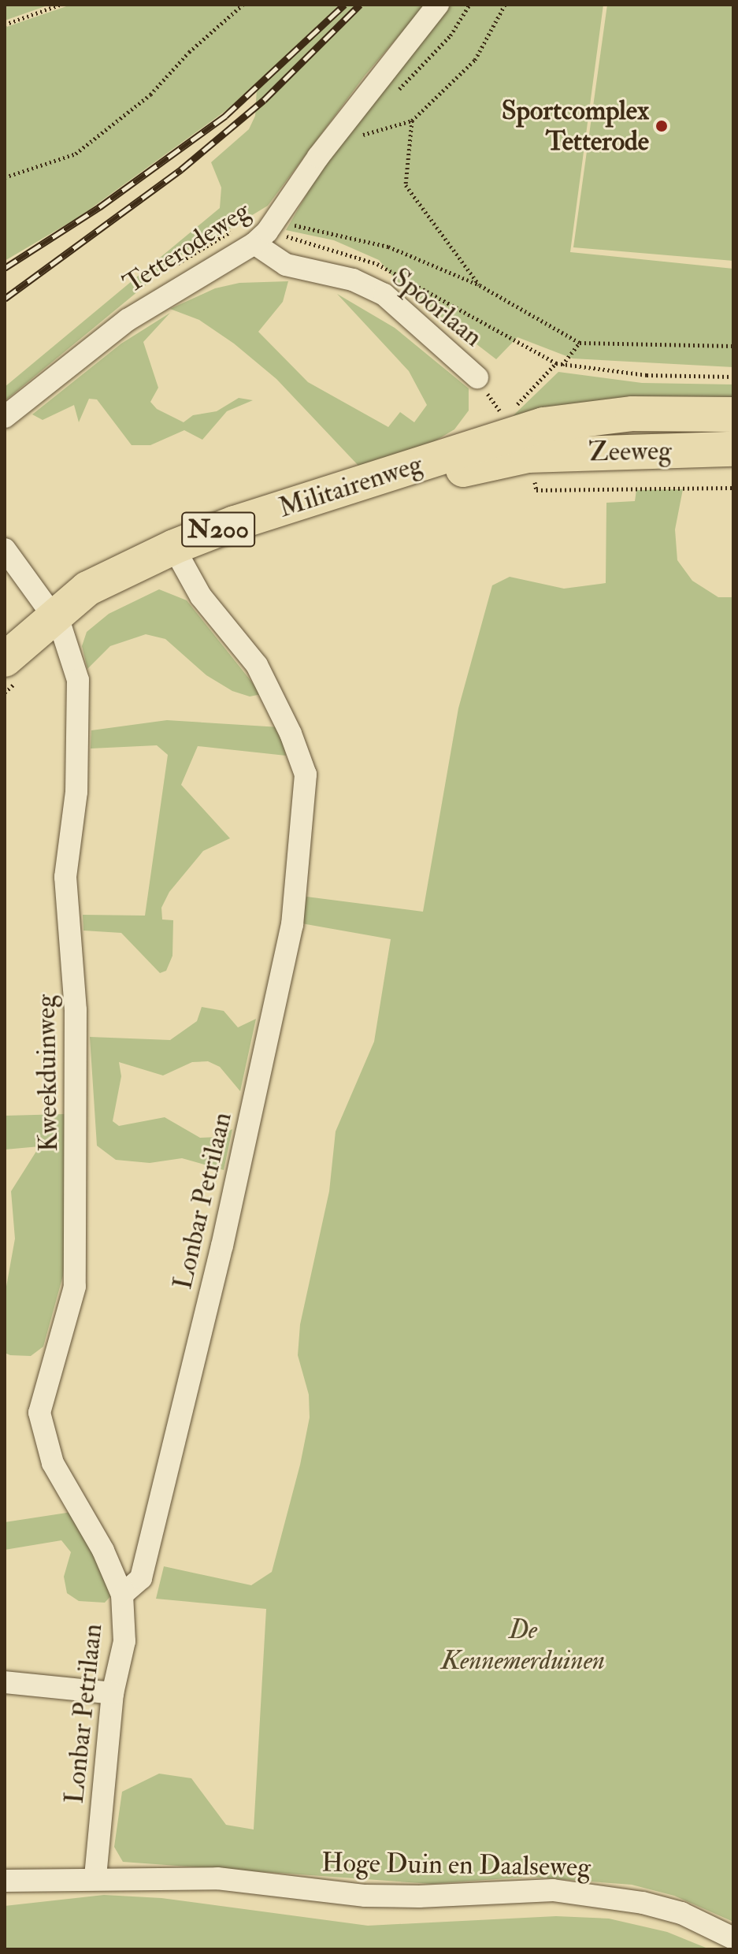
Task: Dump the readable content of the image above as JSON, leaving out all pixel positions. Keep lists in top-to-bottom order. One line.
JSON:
{"streets":{"main road":["Zeeweg","Militairenweg","N200"],"street":["Tetterodeweg","Spoorlaan","Kweekduinweg","Lonbar Petrilaan","Hoge Duin en Daalseweg"]},"crossings":[["Tetterodeweg","Spoorlaan"],["Zeeweg","Militairenweg"],["Militairenweg","Kweekduinweg"],["Militairenweg","Lonbar Petrilaan"],["Kweekduinweg","Lonbar Petrilaan"],["Lonbar Petrilaan","Hoge Duin en Daalseweg"]],"parks":["De Kennemerduinen"],"places":["Sportcomplex Tetterode"]}
